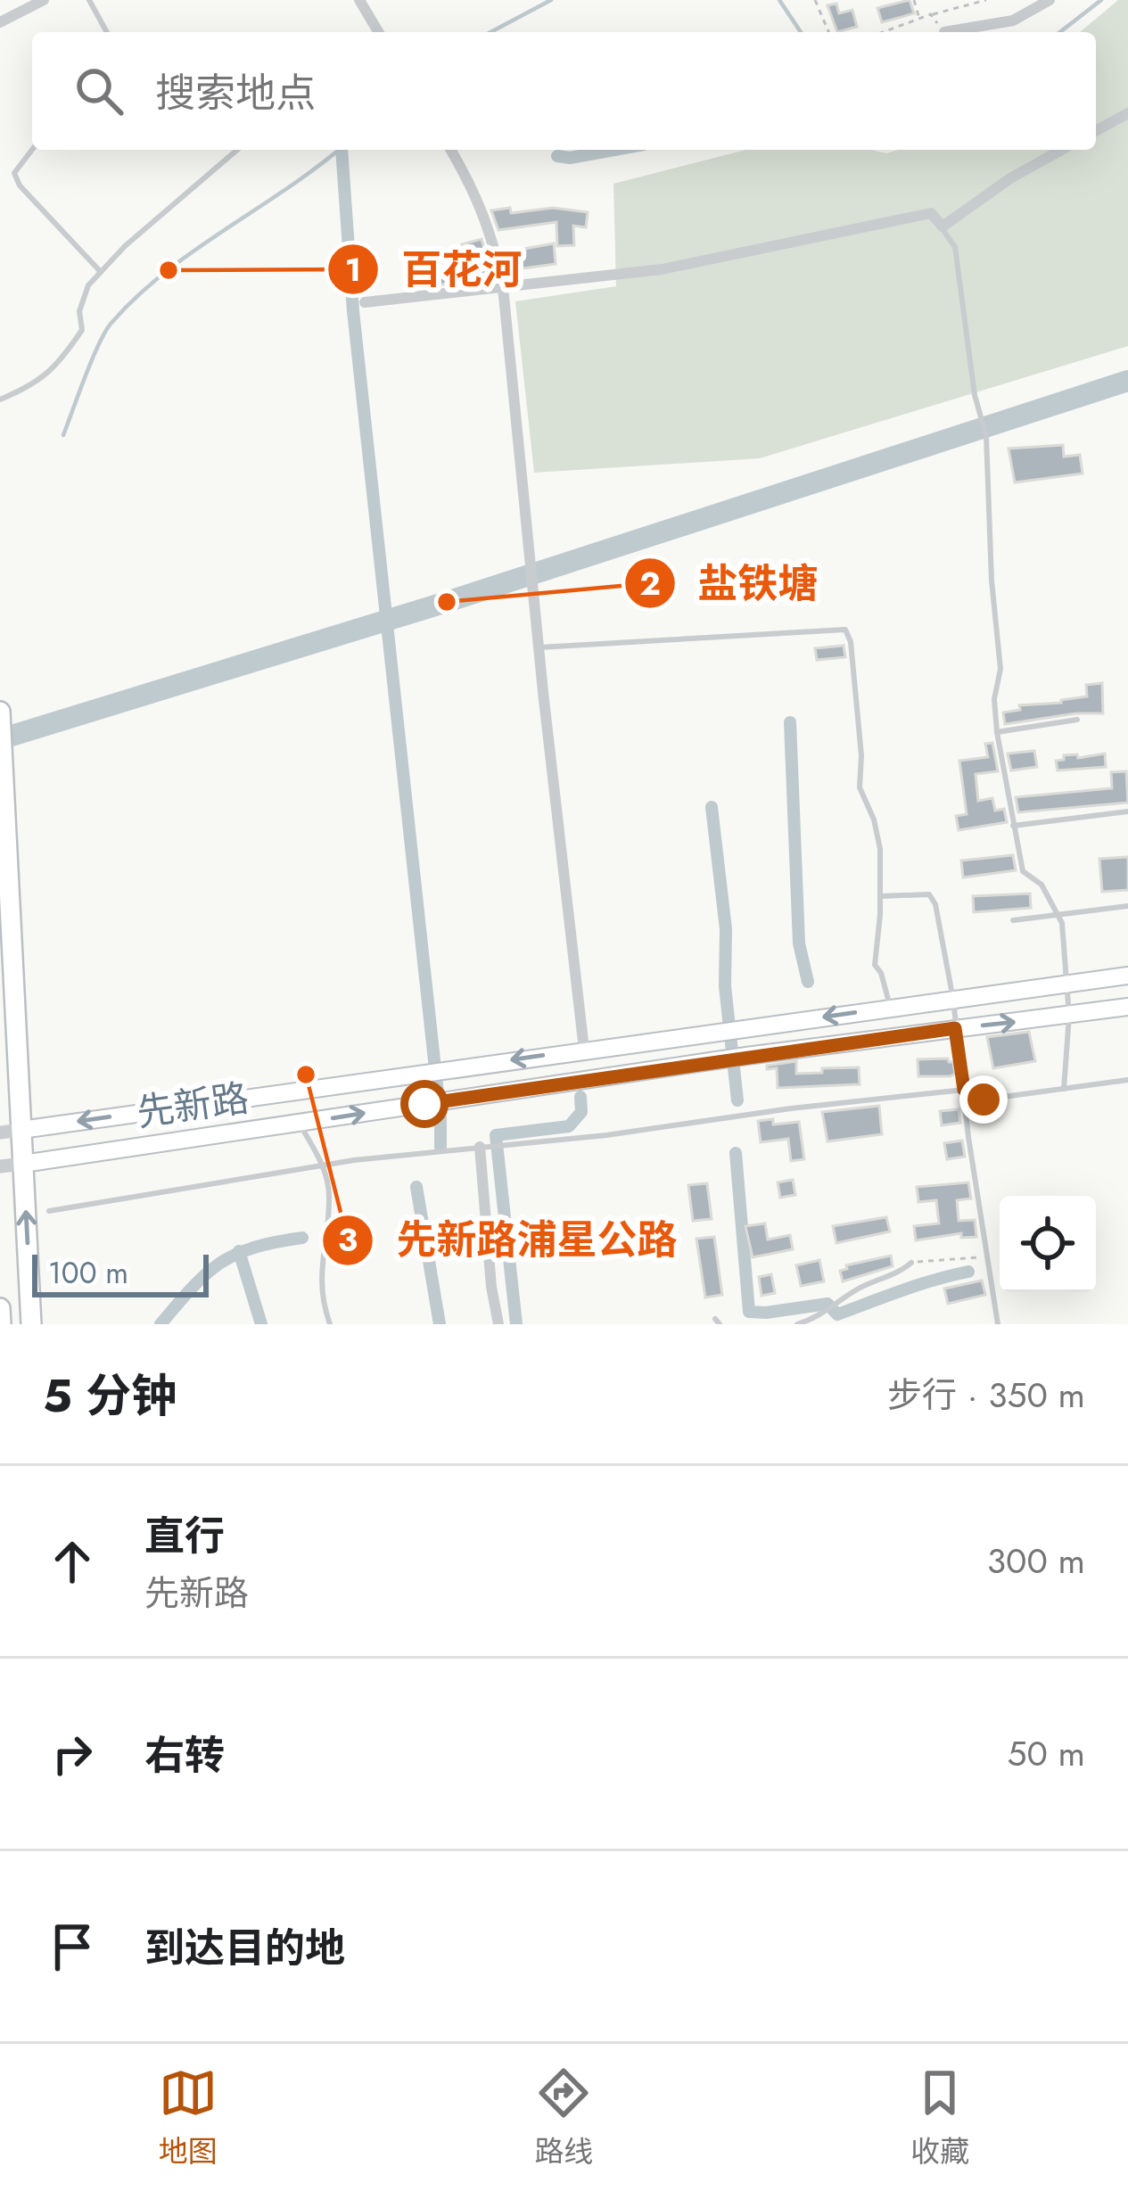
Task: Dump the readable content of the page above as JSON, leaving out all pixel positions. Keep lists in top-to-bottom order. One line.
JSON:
{"streets":{"main road":["先新路"]},"places":["百花河","盐铁塘","先新路浦星公路"],"scale_bar":"100 m","page":{"search":"搜索地点","scale":"100 m","heading":["5 分钟","步行 · 350 m"],"list":[["直行","先新路","300 m"],["右转","50 m"],"到达目的地"],"nav":["地图","路线","收藏"]}}
